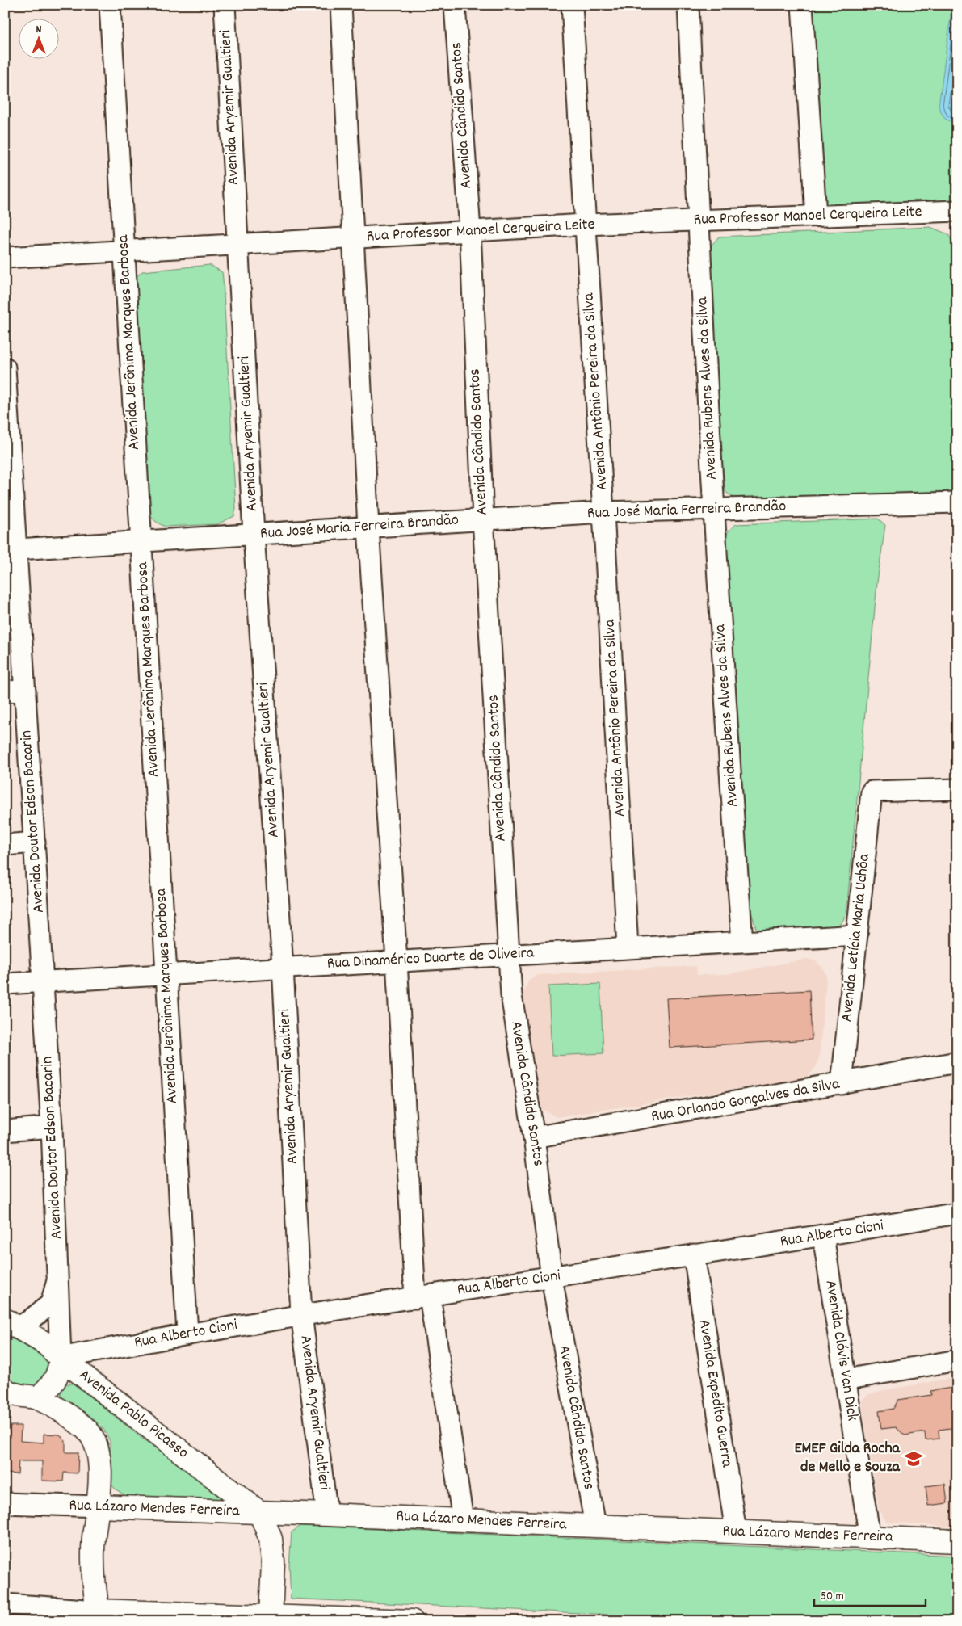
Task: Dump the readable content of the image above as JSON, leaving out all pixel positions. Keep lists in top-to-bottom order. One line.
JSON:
{"streets":{"main road":["Avenida Pablo Picasso","Rua Lázaro Mendes Ferreira"],"street":["Avenida Aryemir Gualtieri","Avenida Cândido Santos","Rua Professor Manoel Cerqueira Leite","Avenida Jerônima Marques Barbosa","Avenida Rubens Alves da Silva","Avenida Antônio Pereira da Silva","Rua José Maria Ferreira Brandão","Avenida Doutor Edson Bacarin","Avenida Letícia Maria Uchôa","Rua Dinamérico Duarte de Oliveira","Rua Orlando Gonçalves da Silva","Rua Alberto Cioni","Avenida Clóvis Van Dick","Avenida Expedito Guerra"]},"crossings":[["Avenida Aryemir Gualtieri","Rua Professor Manoel Cerqueira Leite"],["Avenida Aryemir Gualtieri","Rua José Maria Ferreira Brandão"],["Avenida Aryemir Gualtieri","Rua Dinamérico Duarte de Oliveira"],["Avenida Aryemir Gualtieri","Rua Alberto Cioni"],["Avenida Aryemir Gualtieri","Rua Lázaro Mendes Ferreira"],["Avenida Cândido Santos","Rua Professor Manoel Cerqueira Leite"],["Avenida Cândido Santos","Rua José Maria Ferreira Brandão"],["Avenida Cândido Santos","Rua Dinamérico Duarte de Oliveira"],["Avenida Cândido Santos","Rua Orlando Gonçalves da Silva"],["Avenida Cândido Santos","Rua Alberto Cioni"],["Avenida Cândido Santos","Rua Lázaro Mendes Ferreira"],["Rua Professor Manoel Cerqueira Leite","Avenida Jerônima Marques Barbosa"],["Rua Professor Manoel Cerqueira Leite","Avenida Rubens Alves da Silva"],["Rua Professor Manoel Cerqueira Leite","Avenida Antônio Pereira da Silva"],["Avenida Jerônima Marques Barbosa","Rua José Maria Ferreira Brandão"],["Avenida Jerônima Marques Barbosa","Rua Dinamérico Duarte de Oliveira"],["Avenida Jerônima Marques Barbosa","Rua Alberto Cioni"],["Avenida Rubens Alves da Silva","Rua José Maria Ferreira Brandão"],["Avenida Rubens Alves da Silva","Rua Dinamérico Duarte de Oliveira"],["Avenida Antônio Pereira da Silva","Rua José Maria Ferreira Brandão"],["Avenida Antônio Pereira da Silva","Rua Dinamérico Duarte de Oliveira"],["Rua José Maria Ferreira Brandão","Avenida Doutor Edson Bacarin"],["Avenida Doutor Edson Bacarin","Rua Dinamérico Duarte de Oliveira"],["Avenida Doutor Edson Bacarin","Rua Alberto Cioni"],["Avenida Doutor Edson Bacarin","Avenida Pablo Picasso"],["Avenida Letícia Maria Uchôa","Rua Dinamérico Duarte de Oliveira"],["Avenida Letícia Maria Uchôa","Rua Orlando Gonçalves da Silva"],["Rua Alberto Cioni","Avenida Clóvis Van Dick"],["Rua Alberto Cioni","Avenida Expedito Guerra"],["Rua Alberto Cioni","Avenida Pablo Picasso"],["Avenida Clóvis Van Dick","Rua Lázaro Mendes Ferreira"],["Avenida Expedito Guerra","Rua Lázaro Mendes Ferreira"],["Avenida Pablo Picasso","Rua Lázaro Mendes Ferreira"]],"places":{"school or university":["EMEF Gilda Rocha de Mello e Souza"]},"scale_bar":"50 m","north":"top"}
